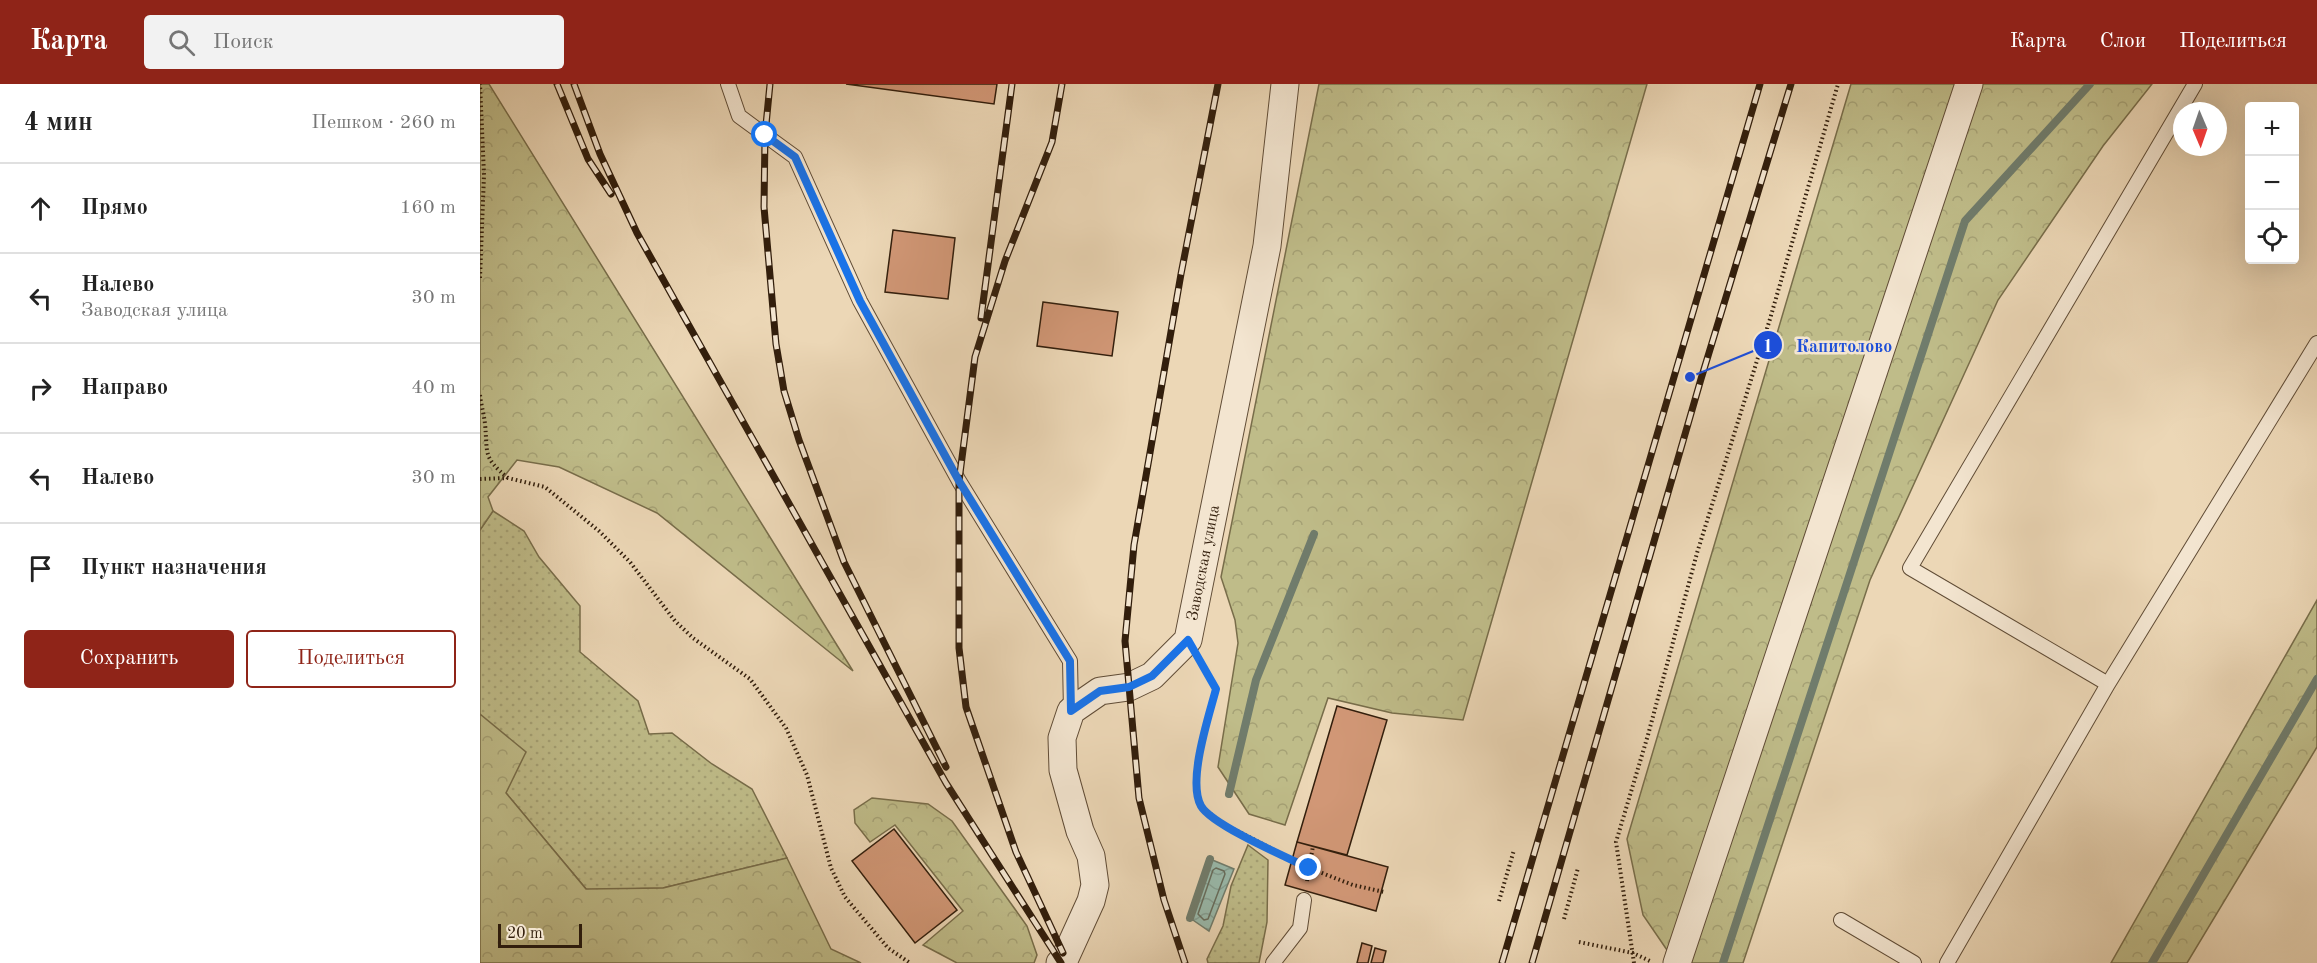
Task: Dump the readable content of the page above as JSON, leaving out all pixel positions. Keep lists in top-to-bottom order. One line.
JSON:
{"streets":{"street":["Заводская улица"]},"places":["Капитолово"],"scale_bar":"20 m","north":"bottom","page":{"header":"Карта","search":"Поиск","nav":["Карта","Слои","Поделиться"],"heading":["4 мин","Пешком · 260 m"],"map_buttons":["+","−"],"list":[["Прямо","160 m"],["Налево","Заводская улица","30 m"],["Направо","40 m"],["Налево","30 m"],"Пункт назначения"],"buttons":["Сохранить","Поделиться"],"scale":"20 m"}}
